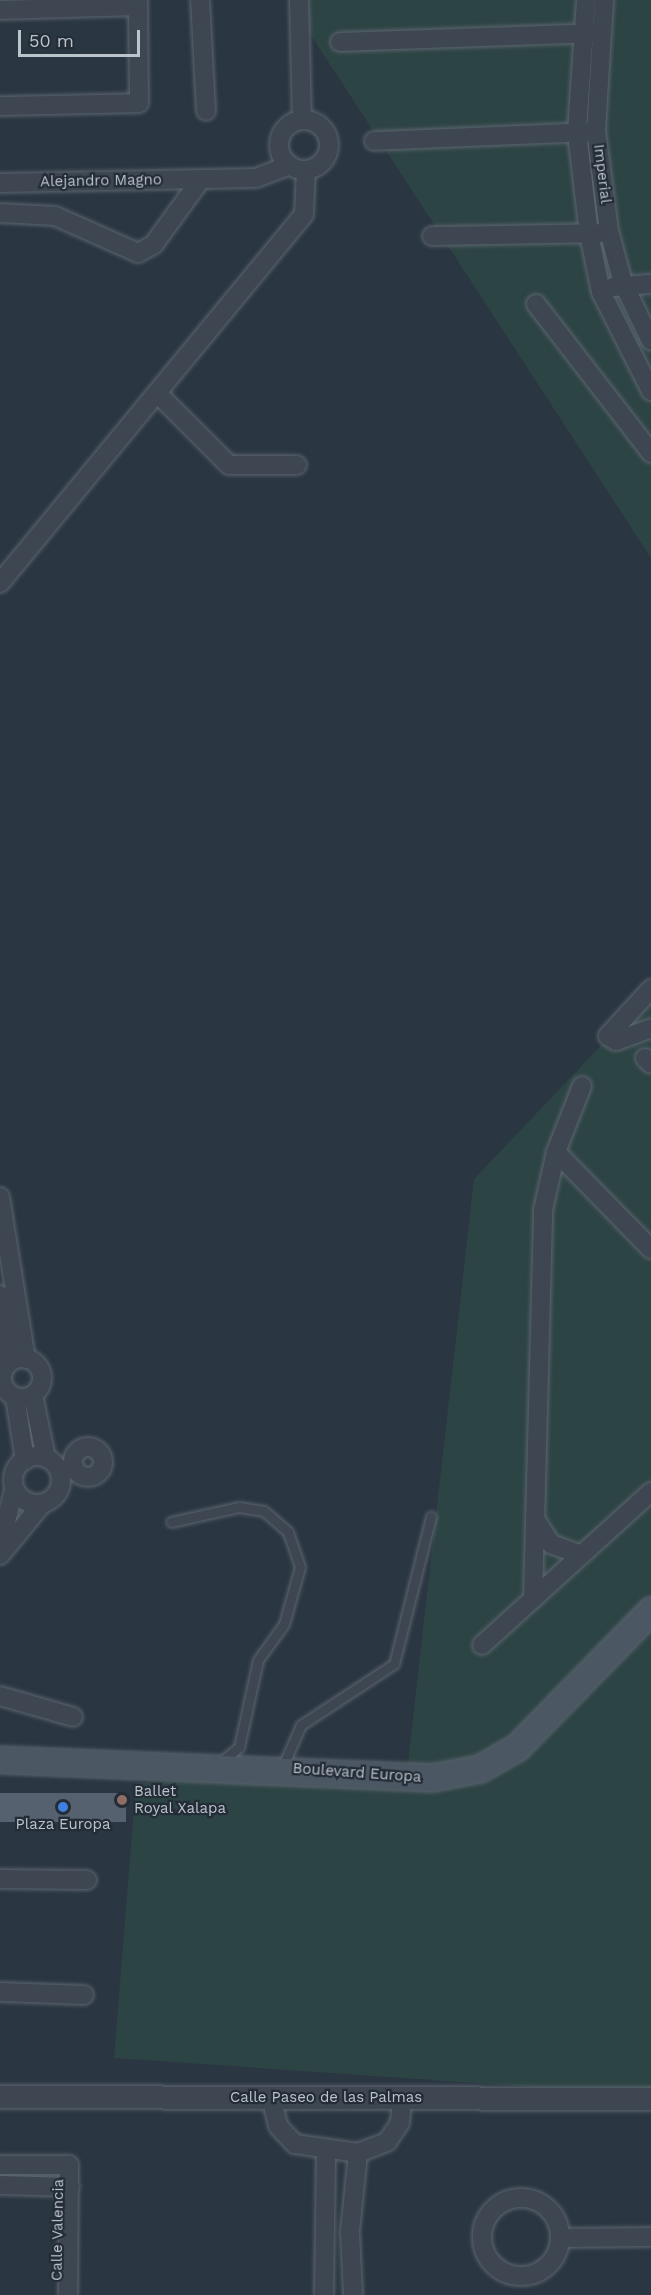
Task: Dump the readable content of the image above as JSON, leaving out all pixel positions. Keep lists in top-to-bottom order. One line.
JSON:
{"streets":{"main road":["Boulevard Europa"],"street":["Imperial","Alejandro Magno","Calle Paseo de las Palmas","Calle Valencia"]},"places":["Ballet Royal Xalapa","Plaza Europa"],"scale_bar":"50 m"}
